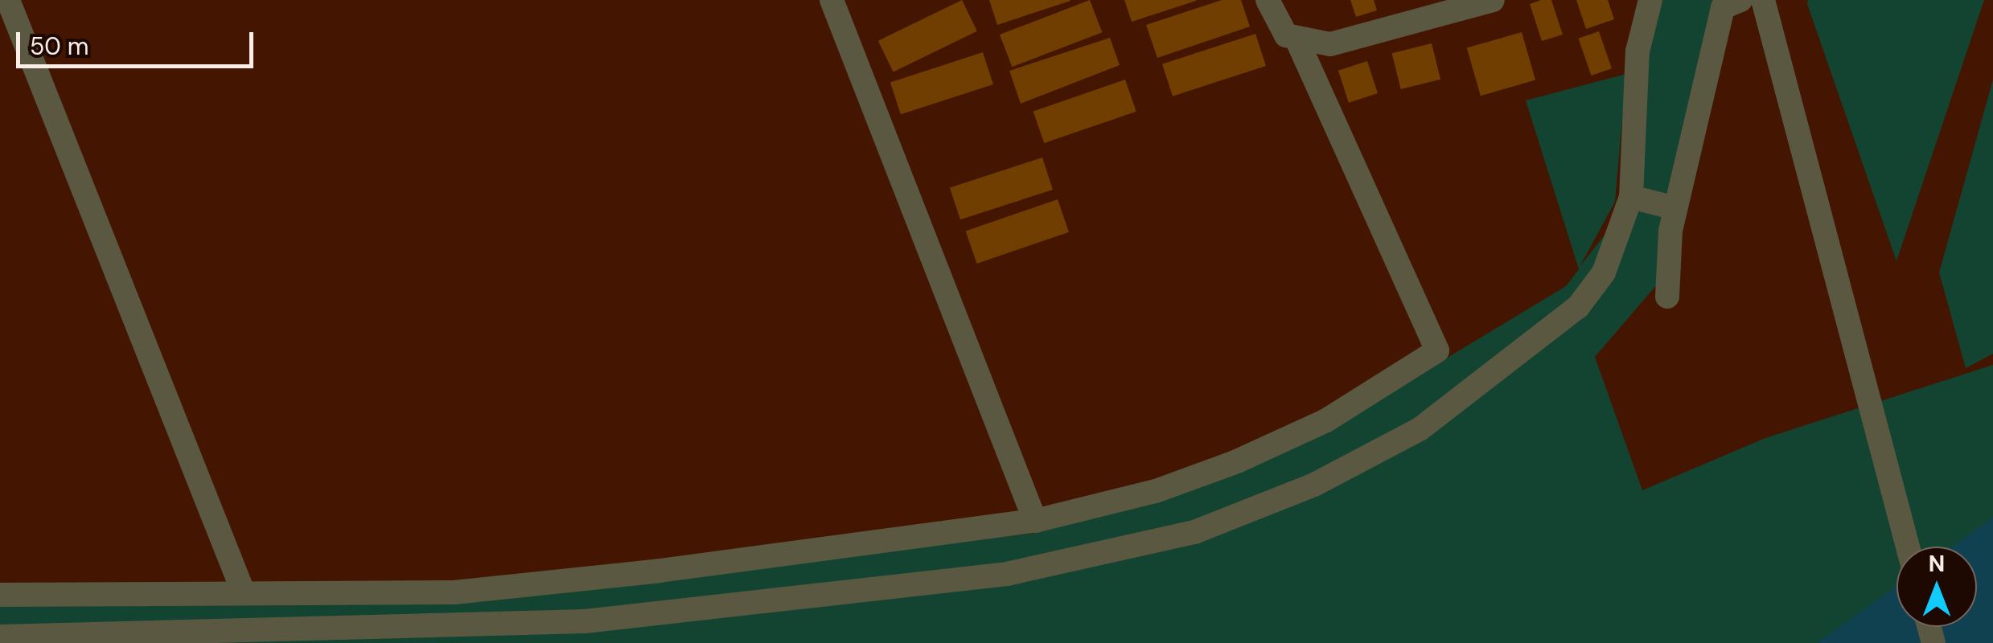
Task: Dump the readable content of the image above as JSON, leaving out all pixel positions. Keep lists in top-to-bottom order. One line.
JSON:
{"scale_bar":"50 m","north":"top"}
